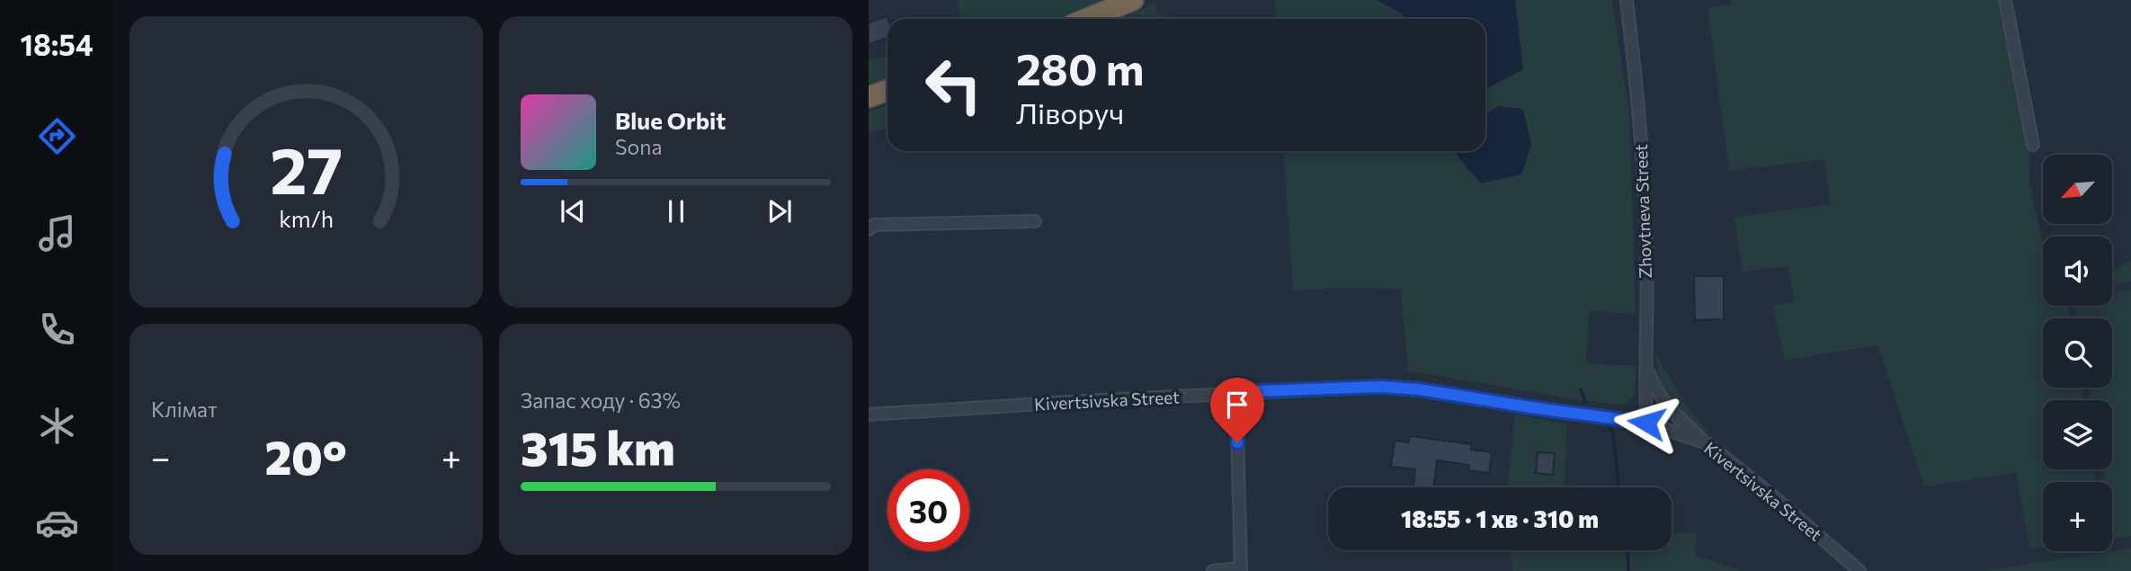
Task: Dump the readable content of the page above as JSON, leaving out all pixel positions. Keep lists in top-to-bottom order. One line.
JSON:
{"streets":{"street":["Zhovtneva Street","Kivertsivska Street"]},"crossings":[["Zhovtneva Street","Kivertsivska Street"]],"north":"bottom left","page":{"tabs":"18:54","turn":["280 m","Ліворуч"],"song":["Blue Orbit","Sona"],"map_buttons":"+","tile":["Клімат",["Запас ходу · 63%","315 km"]],"heat":["−","20°","+"],"limit":"30","trip":"18:55 · 1 хв · 310 m","gauge":["27","km/h"]}}
